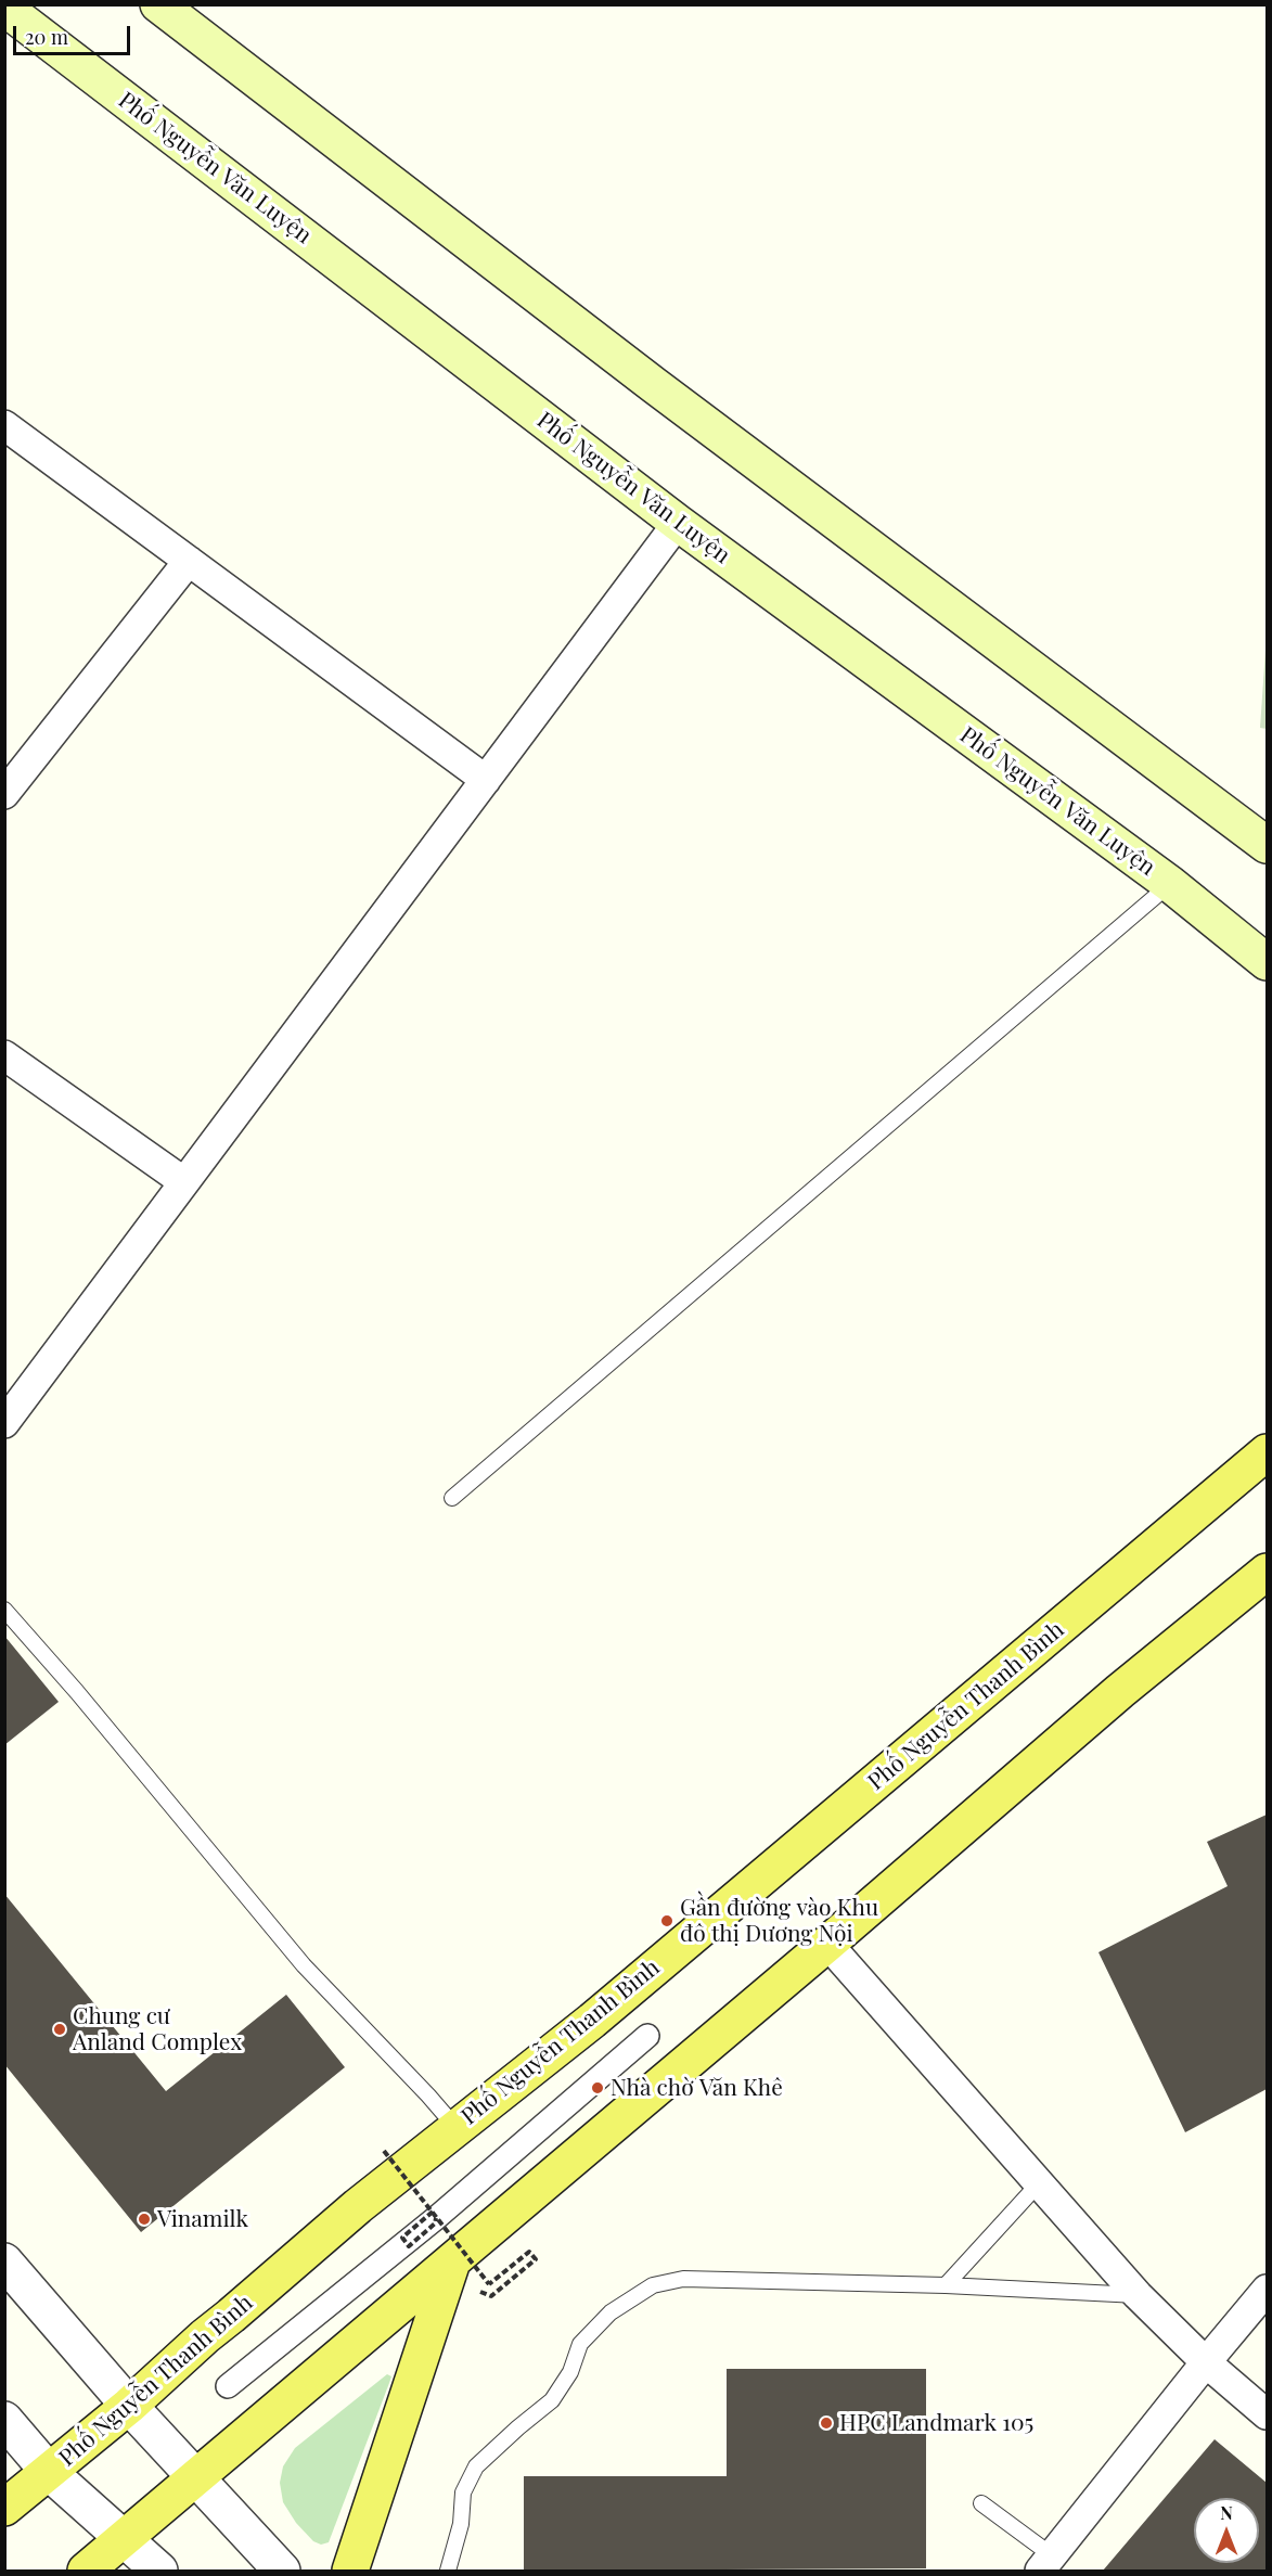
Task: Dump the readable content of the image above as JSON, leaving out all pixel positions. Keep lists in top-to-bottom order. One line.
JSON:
{"streets":{"main road":["Phố Nguyễn Văn Luyện","Phố Nguyễn Thanh Bình"]},"places":["Gần đường vào Khu đô thị Dương Nội","Chung cư Anland Complex","Nhà chờ Văn Khê","Vinamilk","HPC Landmark 105"],"scale_bar":"20 m","north":"top"}
